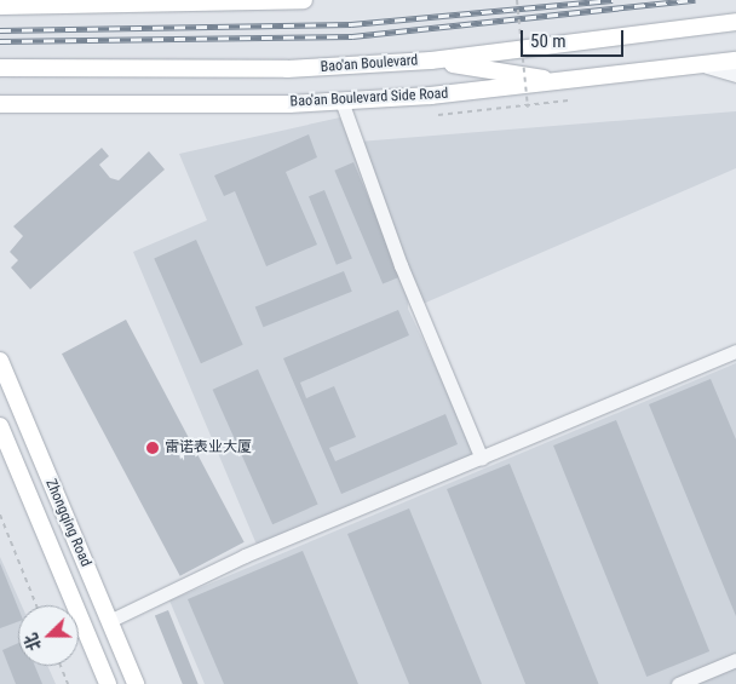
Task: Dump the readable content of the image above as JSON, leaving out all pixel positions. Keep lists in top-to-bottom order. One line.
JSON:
{"streets":{"main road":["Bao'an Boulevard","Bao'an Boulevard Side Road","Zhongqing Road"]},"places":["雷诺表业大厦"],"scale_bar":"50 m","north":"left"}
